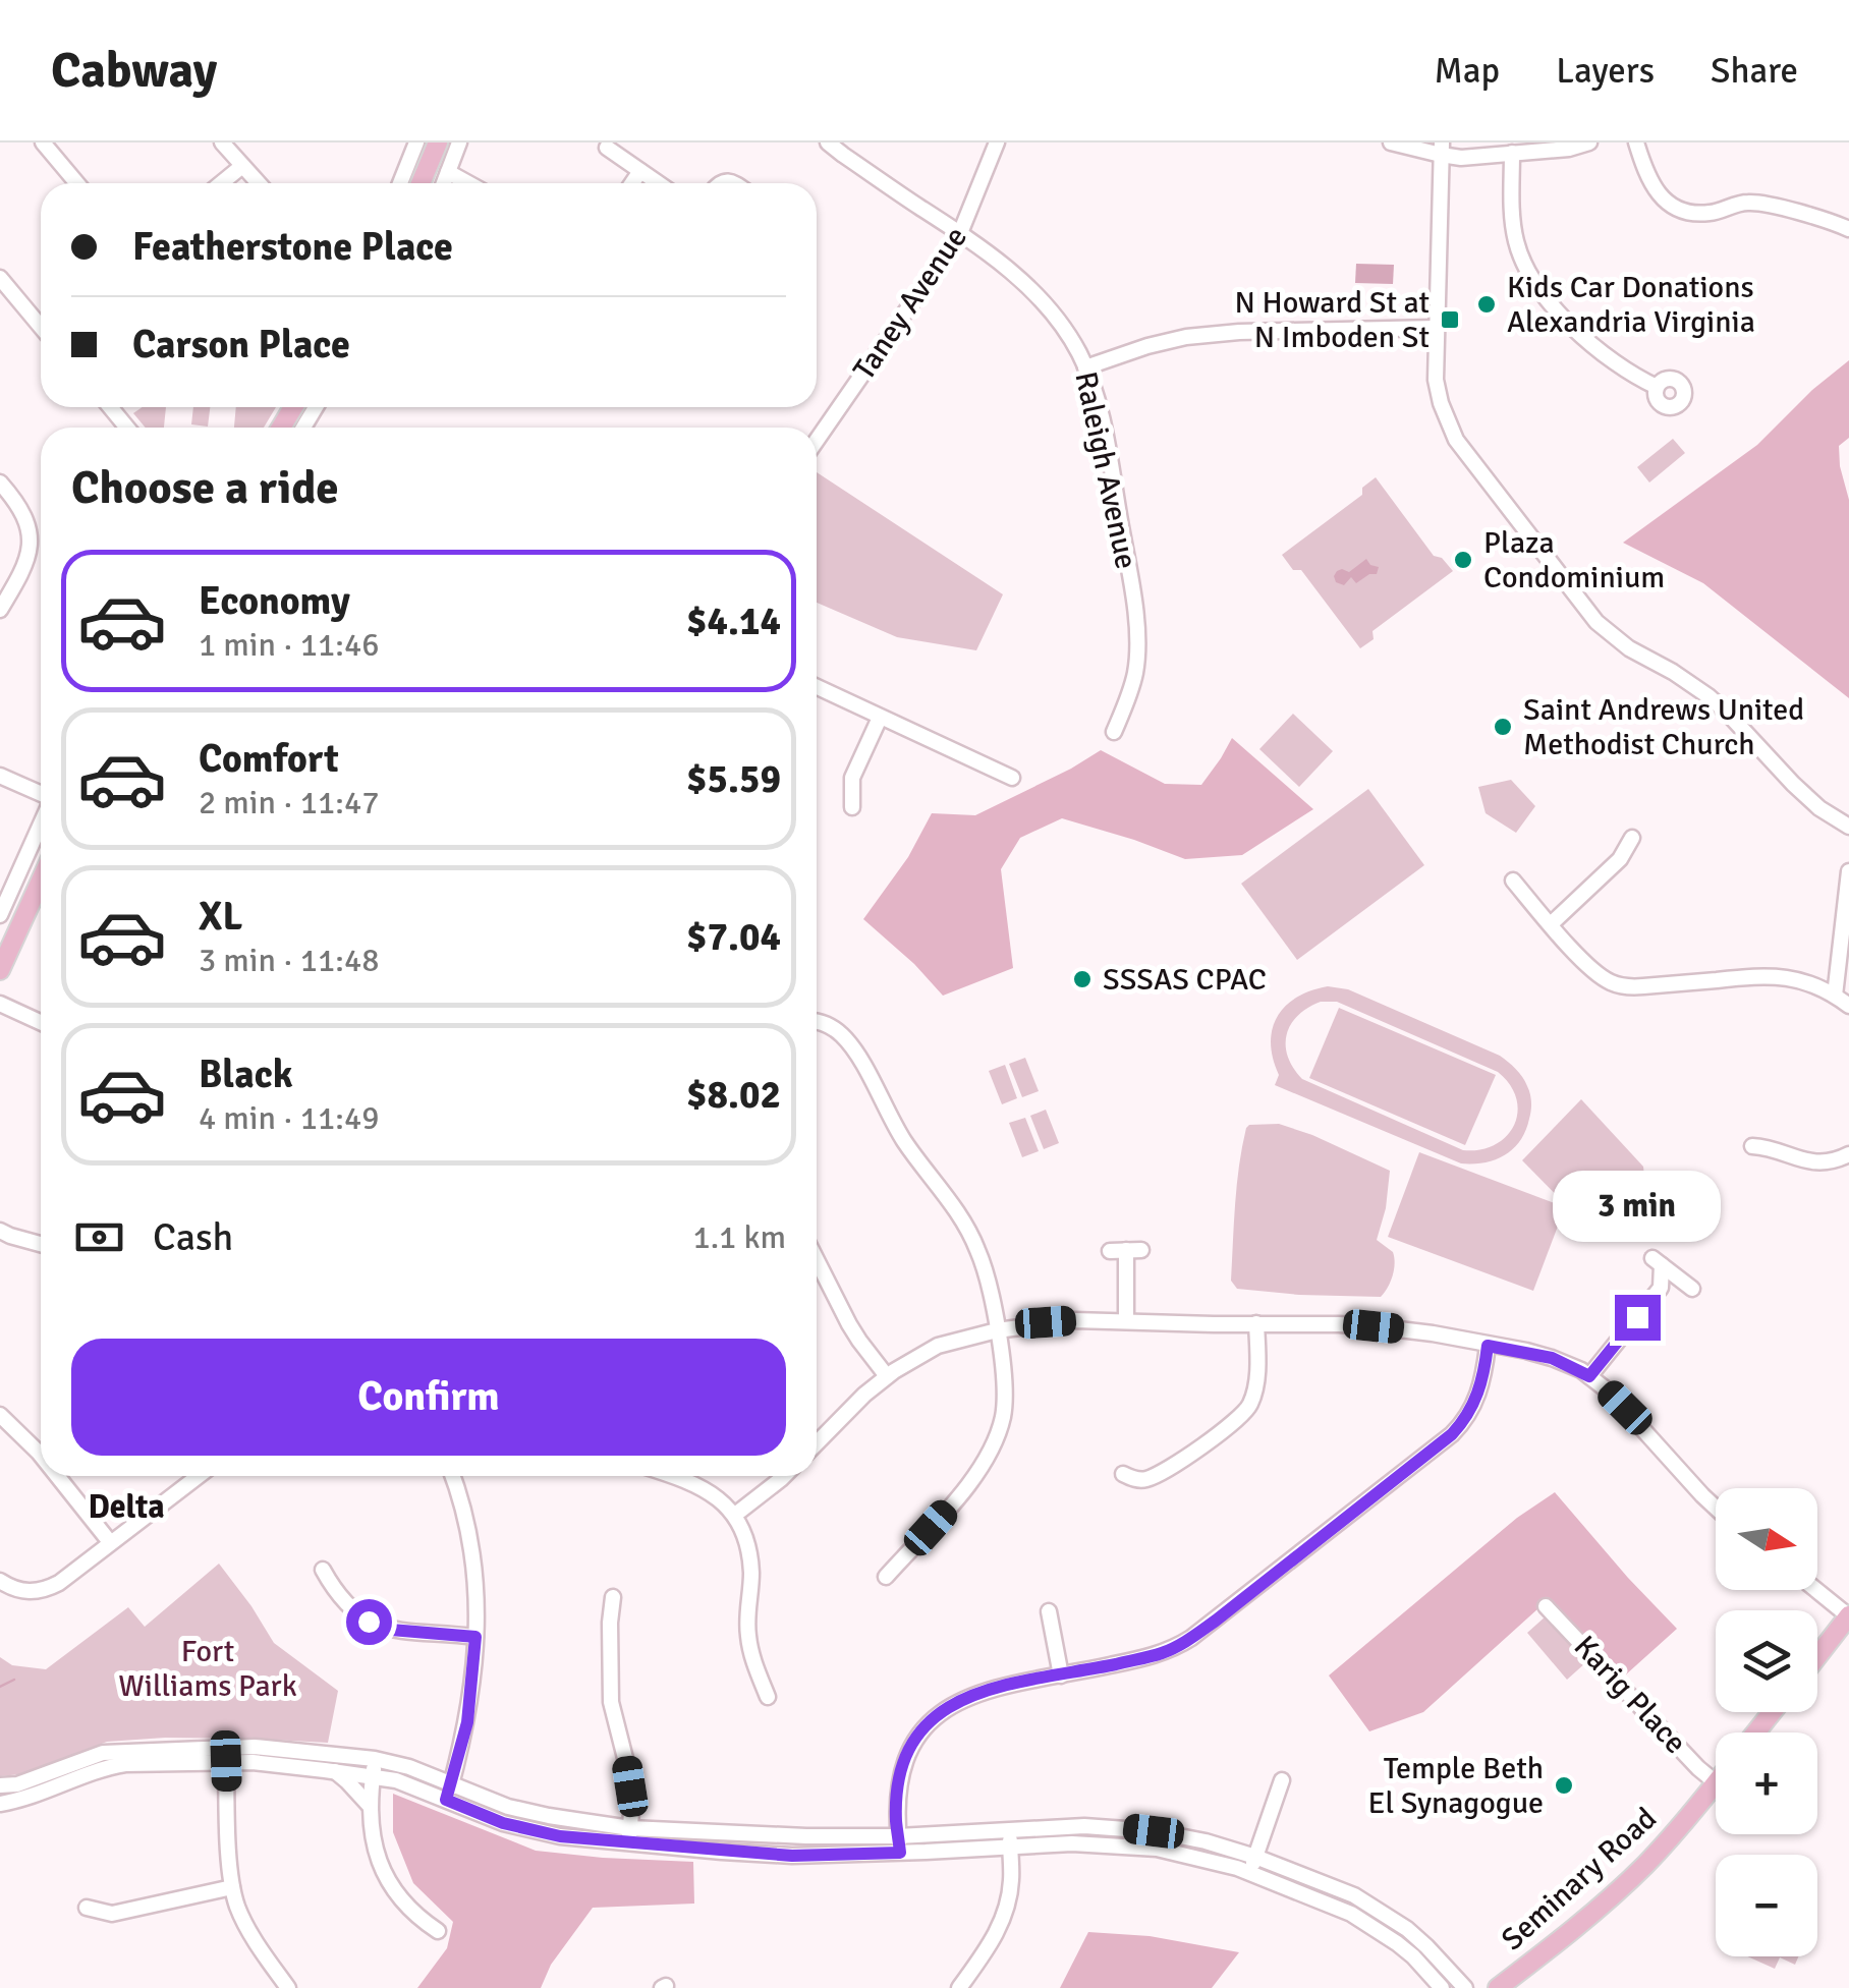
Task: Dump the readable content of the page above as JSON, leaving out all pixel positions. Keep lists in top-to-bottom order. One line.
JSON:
{"streets":{"main road":["Seminary Road"],"street":["Taney Avenue","Raleigh Avenue","Karig Place"]},"crossings":[["Taney Avenue","Raleigh Avenue"]],"districts":["Delta"],"parks":["Fort Williams Park"],"places":{"other":["Kids Car Donations Alexandria Virginia","Plaza Condominium","Saint Andrews United Methodist Church","SSSAS CPAC","Temple Beth El Synagogue"],"transit":["N Howard St at N Imboden St"]},"north":"right","page":{"header":"Cabway","nav":["Map","Layers","Share"],"banner":["Featherstone Place","Carson Place"],"heading":"Choose a ride","list":[{"name":"Economy","note":"1 min · 11:46","value":"$4.14"},{"name":"Comfort","note":"2 min · 11:47","value":"$5.59"},{"name":"XL","note":"3 min · 11:48","value":"$7.04"},{"name":"Black","note":"4 min · 11:49","value":"$8.02"}],"bubble":"3 min","pay":["Cash","1.1 km"],"buttons":"Confirm","map_buttons":["+","−"]}}
